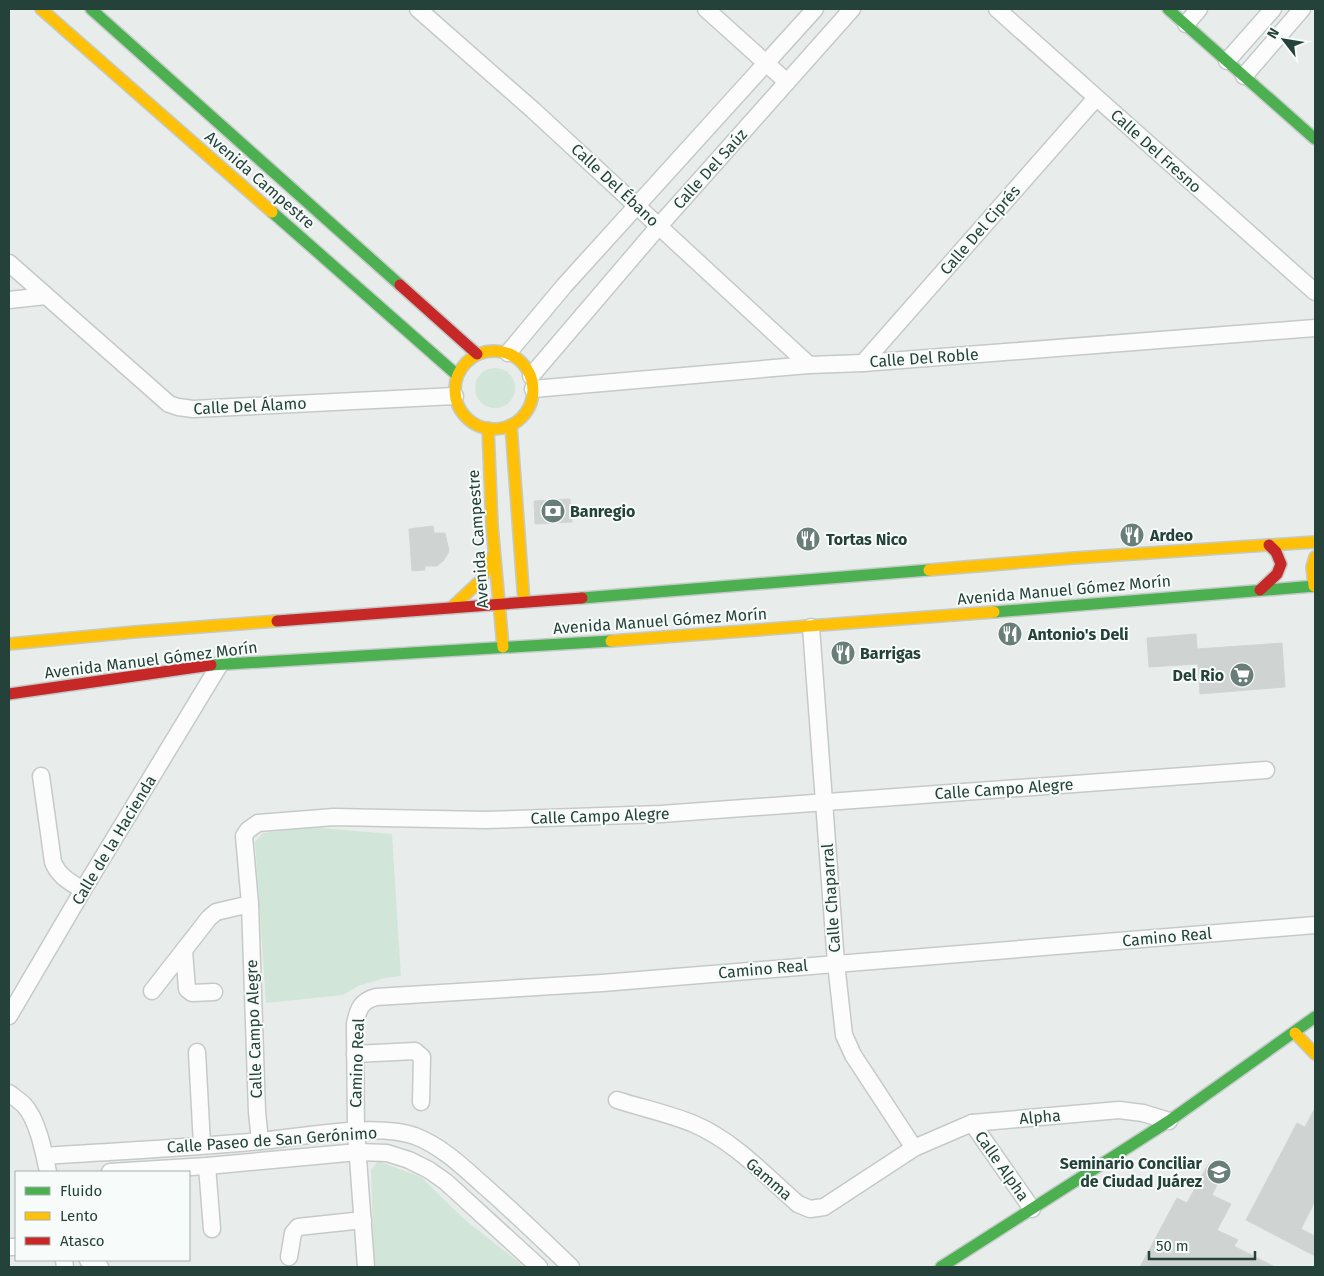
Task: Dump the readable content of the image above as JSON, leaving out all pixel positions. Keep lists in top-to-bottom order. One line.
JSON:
{"streets":{"main road":["Avenida Campestre","Avenida Manuel Gómez Morín"],"street":["Calle Del Fresno","Calle Del Saúz","Calle Del Ébano","Calle Del Ciprés","Calle Del Roble","Calle Del Álamo","Calle Campo Alegre","Calle de la Hacienda","Calle Chaparral","Camino Real","Alpha","Calle Paseo de San Gerónimo","Calle Alpha","Gamma"]},"crossings":[["Calle Del Fresno","Calle Del Ciprés"],["Calle Del Saúz","Avenida Campestre"],["Calle Del Saúz","Calle Del Ébano"],["Calle Del Saúz","Calle Del Roble"],["Calle Del Saúz","Calle Del Álamo"],["Avenida Campestre","Calle Del Roble"],["Avenida Campestre","Calle Del Álamo"],["Avenida Campestre","Avenida Manuel Gómez Morín"],["Calle Del Ébano","Calle Del Roble"],["Calle Del Ciprés","Calle Del Roble"],["Calle Del Roble","Calle Del Álamo"],["Avenida Manuel Gómez Morín","Calle de la Hacienda"],["Avenida Manuel Gómez Morín","Calle Chaparral"],["Calle Campo Alegre","Calle Chaparral"],["Calle Campo Alegre","Calle Paseo de San Gerónimo"],["Calle Chaparral","Camino Real"],["Calle Chaparral","Alpha"],["Calle Chaparral","Gamma"],["Camino Real","Calle Paseo de San Gerónimo"],["Alpha","Calle Alpha"],["Alpha","Gamma"]],"places":{"bank":["Banregio"],"restaurant":["Ardeo","Tortas Nico","Antonio's Deli","Barrigas"],"supermarket":["Del Rio"],"school or university":["Seminario Conciliar de Ciudad Juárez"]},"legend":["Fluido","Lento","Atasco"],"scale_bar":"50 m","north":"top left"}
